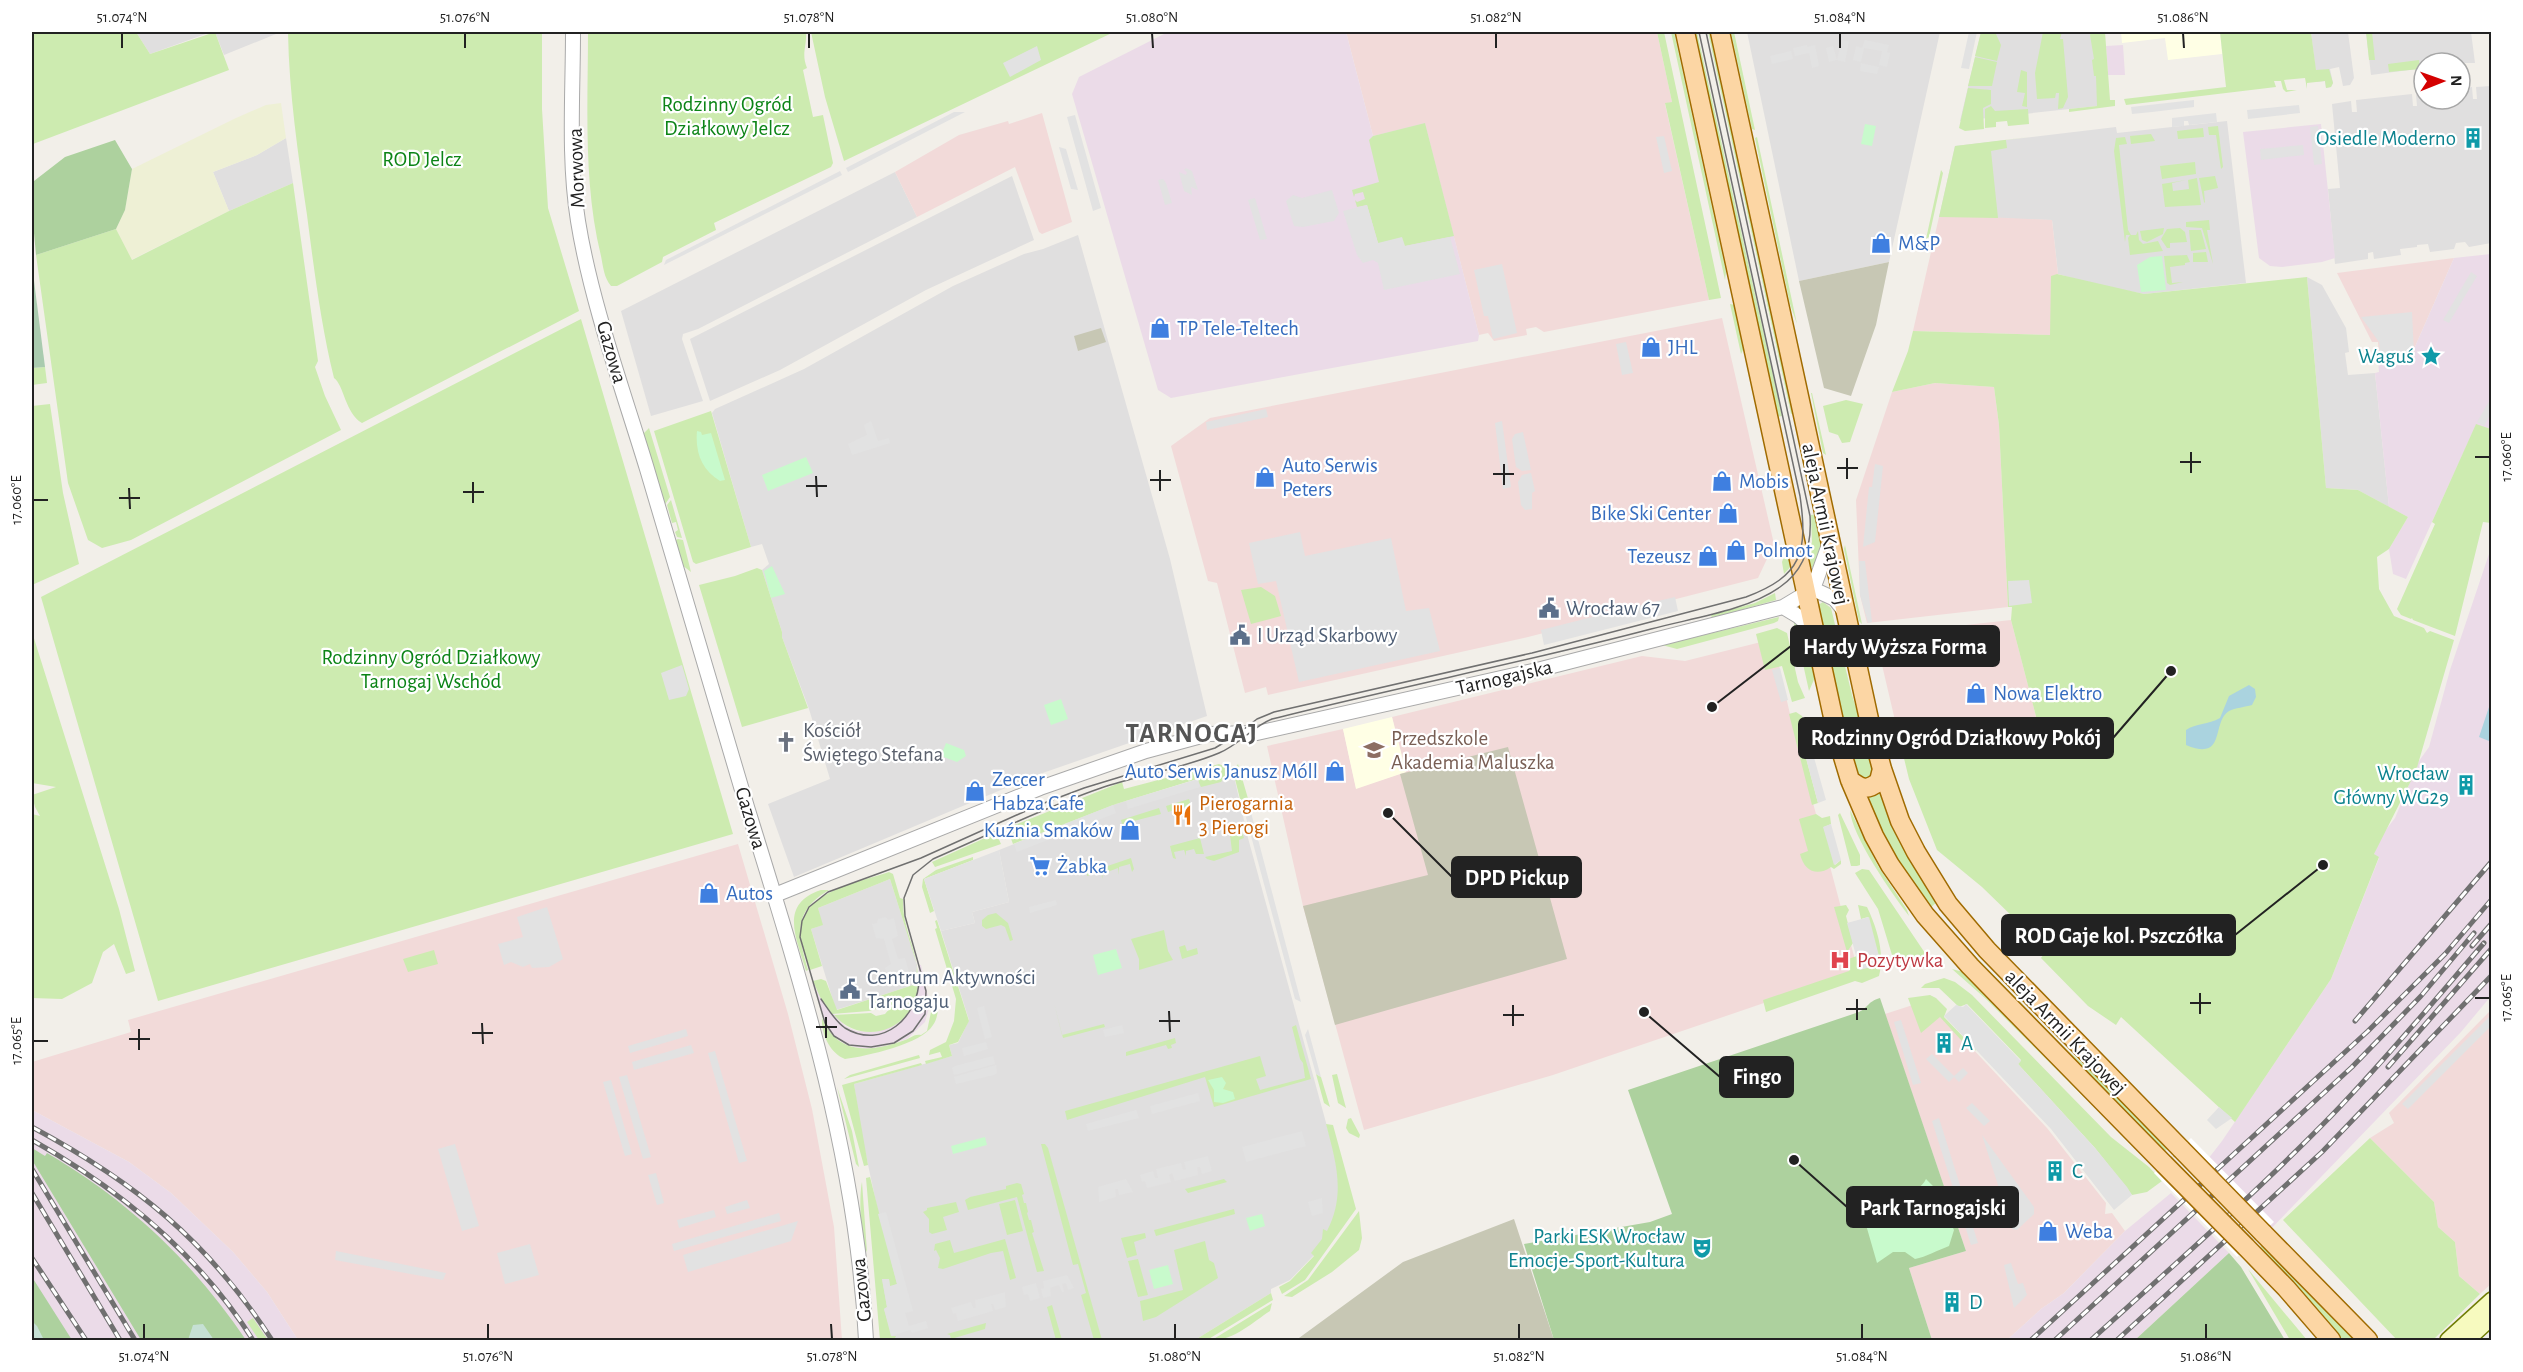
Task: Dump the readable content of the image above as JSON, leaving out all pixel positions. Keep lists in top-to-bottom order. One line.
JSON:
{"streets":{"main road":["aleja Armii Krajowej"],"street":["Morwowa","Gazowa","Tarnogajska"]},"crossings":[["Morwowa","Gazowa"],["Gazowa","Tarnogajska"],["aleja Armii Krajowej","Tarnogajska"]],"districts":["TARNOGAJ"],"parks":["Rodzinny Ogród Działkowy Jelcz","ROD Jelcz","Rodzinny Ogród Działkowy Tarnogaj Wschód"],"places":{"building":["Osiedle Moderno","Wrocław Główny WG29","A","C","D"],"shop":["M&P","TP Tele-Teltech","JHL","Auto Serwis Peters","Mobis","Bike Ski Center","Polmot","Tezeusz","Nowa Elektro","Auto Serwis Janusz Móll","Zeccer Habza Cafe","Kuźnia Smaków","Autos","Weba"],"place":["Waguś"],"public building":["Wrocław 67","I Urząd Skarbowy","Centrum Aktywności Tarnogaju"],"other":["Rodzinny Ogród Działkowy Pokój","Hardy Wyższa Forma","DPD Pickup","ROD Gaje kol. Pszczółka","Fingo","Park Tarnogajski"],"church":["Kościół Świętego Stefana"],"school or university":["Przedszkole Akademia Maluszka"],"restaurant":["Pierogarnia 3 Pierogi"],"supermarket":["Żabka"],"hospital":["Pozytywka"],"theatre":["Parki ESK Wrocław Emocje-Sport-Kultura"]},"north":"right","coordinates":["51.074°N","51.076°N","51.078°N","51.080°N","51.082°N","51.084°N","51.086°N","17.060°E","17.065°E"]}
